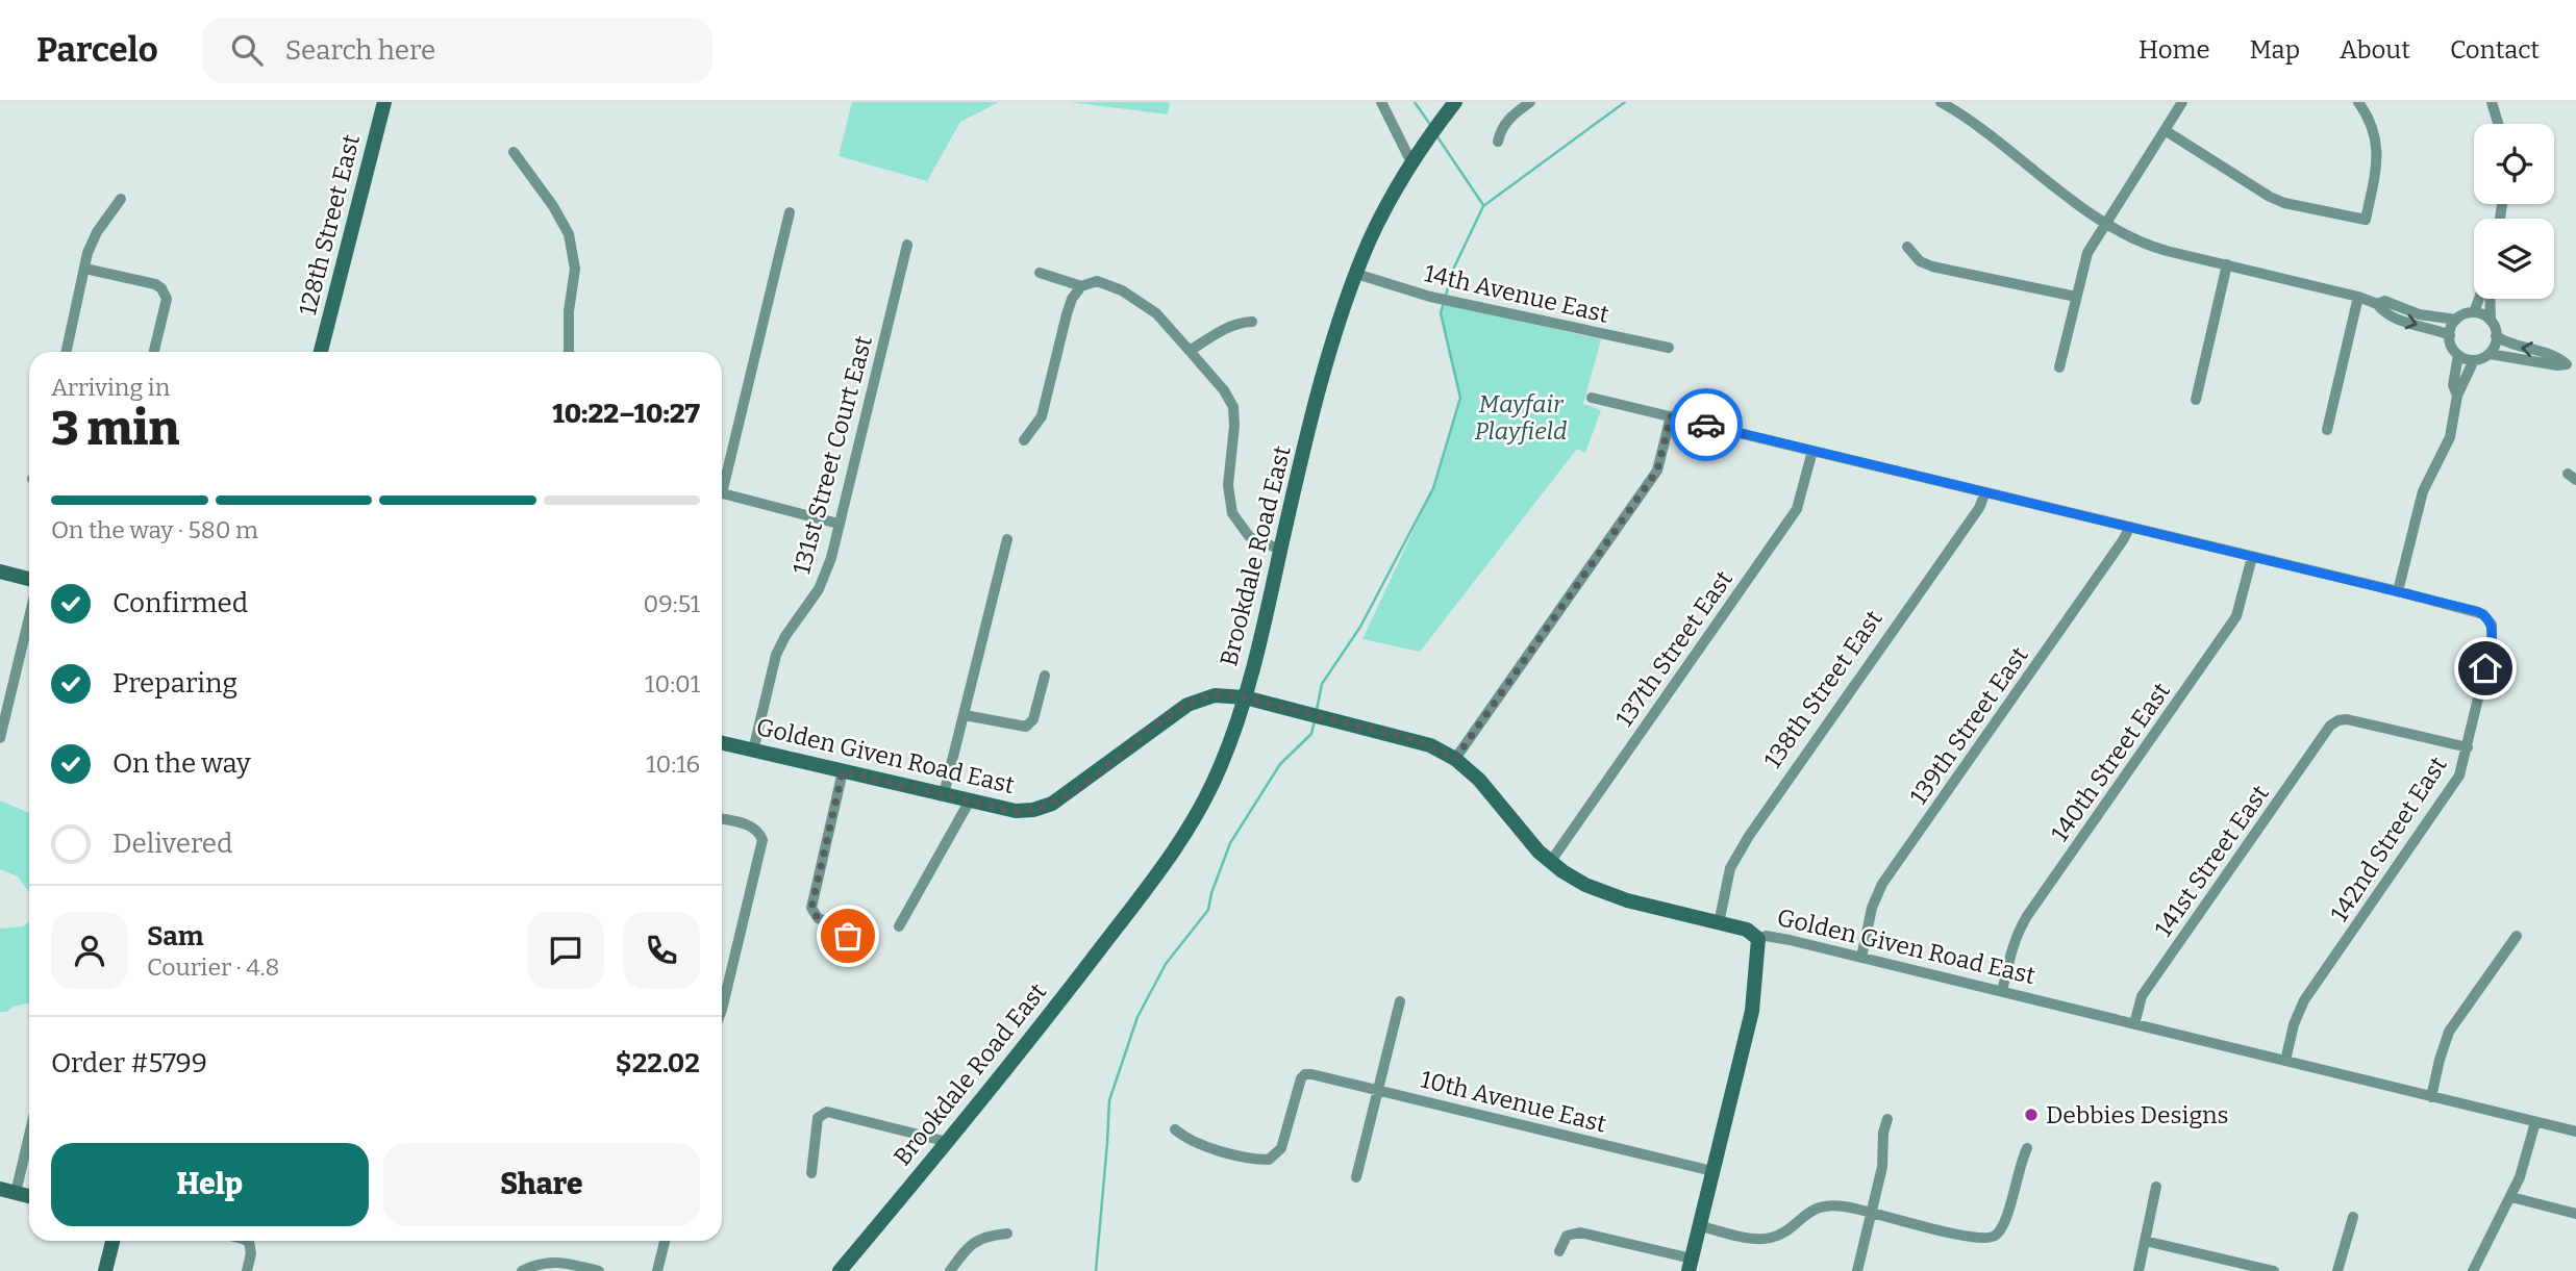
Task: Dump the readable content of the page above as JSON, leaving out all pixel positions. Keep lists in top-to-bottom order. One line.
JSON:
{"streets":{"street":["128th Street East","14th Avenue East","131st Street Court East","Brookdale Road East","137th Street East","138th Street East","139th Street East","Golden Given Road East","140th Street East","142nd Street East","141st Street East","10th Avenue East"]},"crossings":[["14th Avenue East","Brookdale Road East"],["131st Street Court East","Golden Given Road East"],["Brookdale Road East","Golden Given Road East"],["137th Street East","Golden Given Road East"],["138th Street East","Golden Given Road East"],["139th Street East","Golden Given Road East"],["Golden Given Road East","140th Street East"],["Golden Given Road East","142nd Street East"],["Golden Given Road East","141st Street East"],["142nd Street East","141st Street East"]],"parks":["Mayfair Playfield"],"places":["Debbies Designs"],"page":{"header":"Parcelo","search":"Search here","nav":["Home","Map","About","Contact"],"heading":["3 min","Arriving in","10:22–10:27"],"panel":["Sam","Courier · 4.8","Order #5799","$22.02"],"bar":"On the way · 580 m","list":[["Confirmed","09:51"],["Preparing","10:01"],["On the way","10:16"],"Delivered"],"buttons":["Help","Share"]}}
